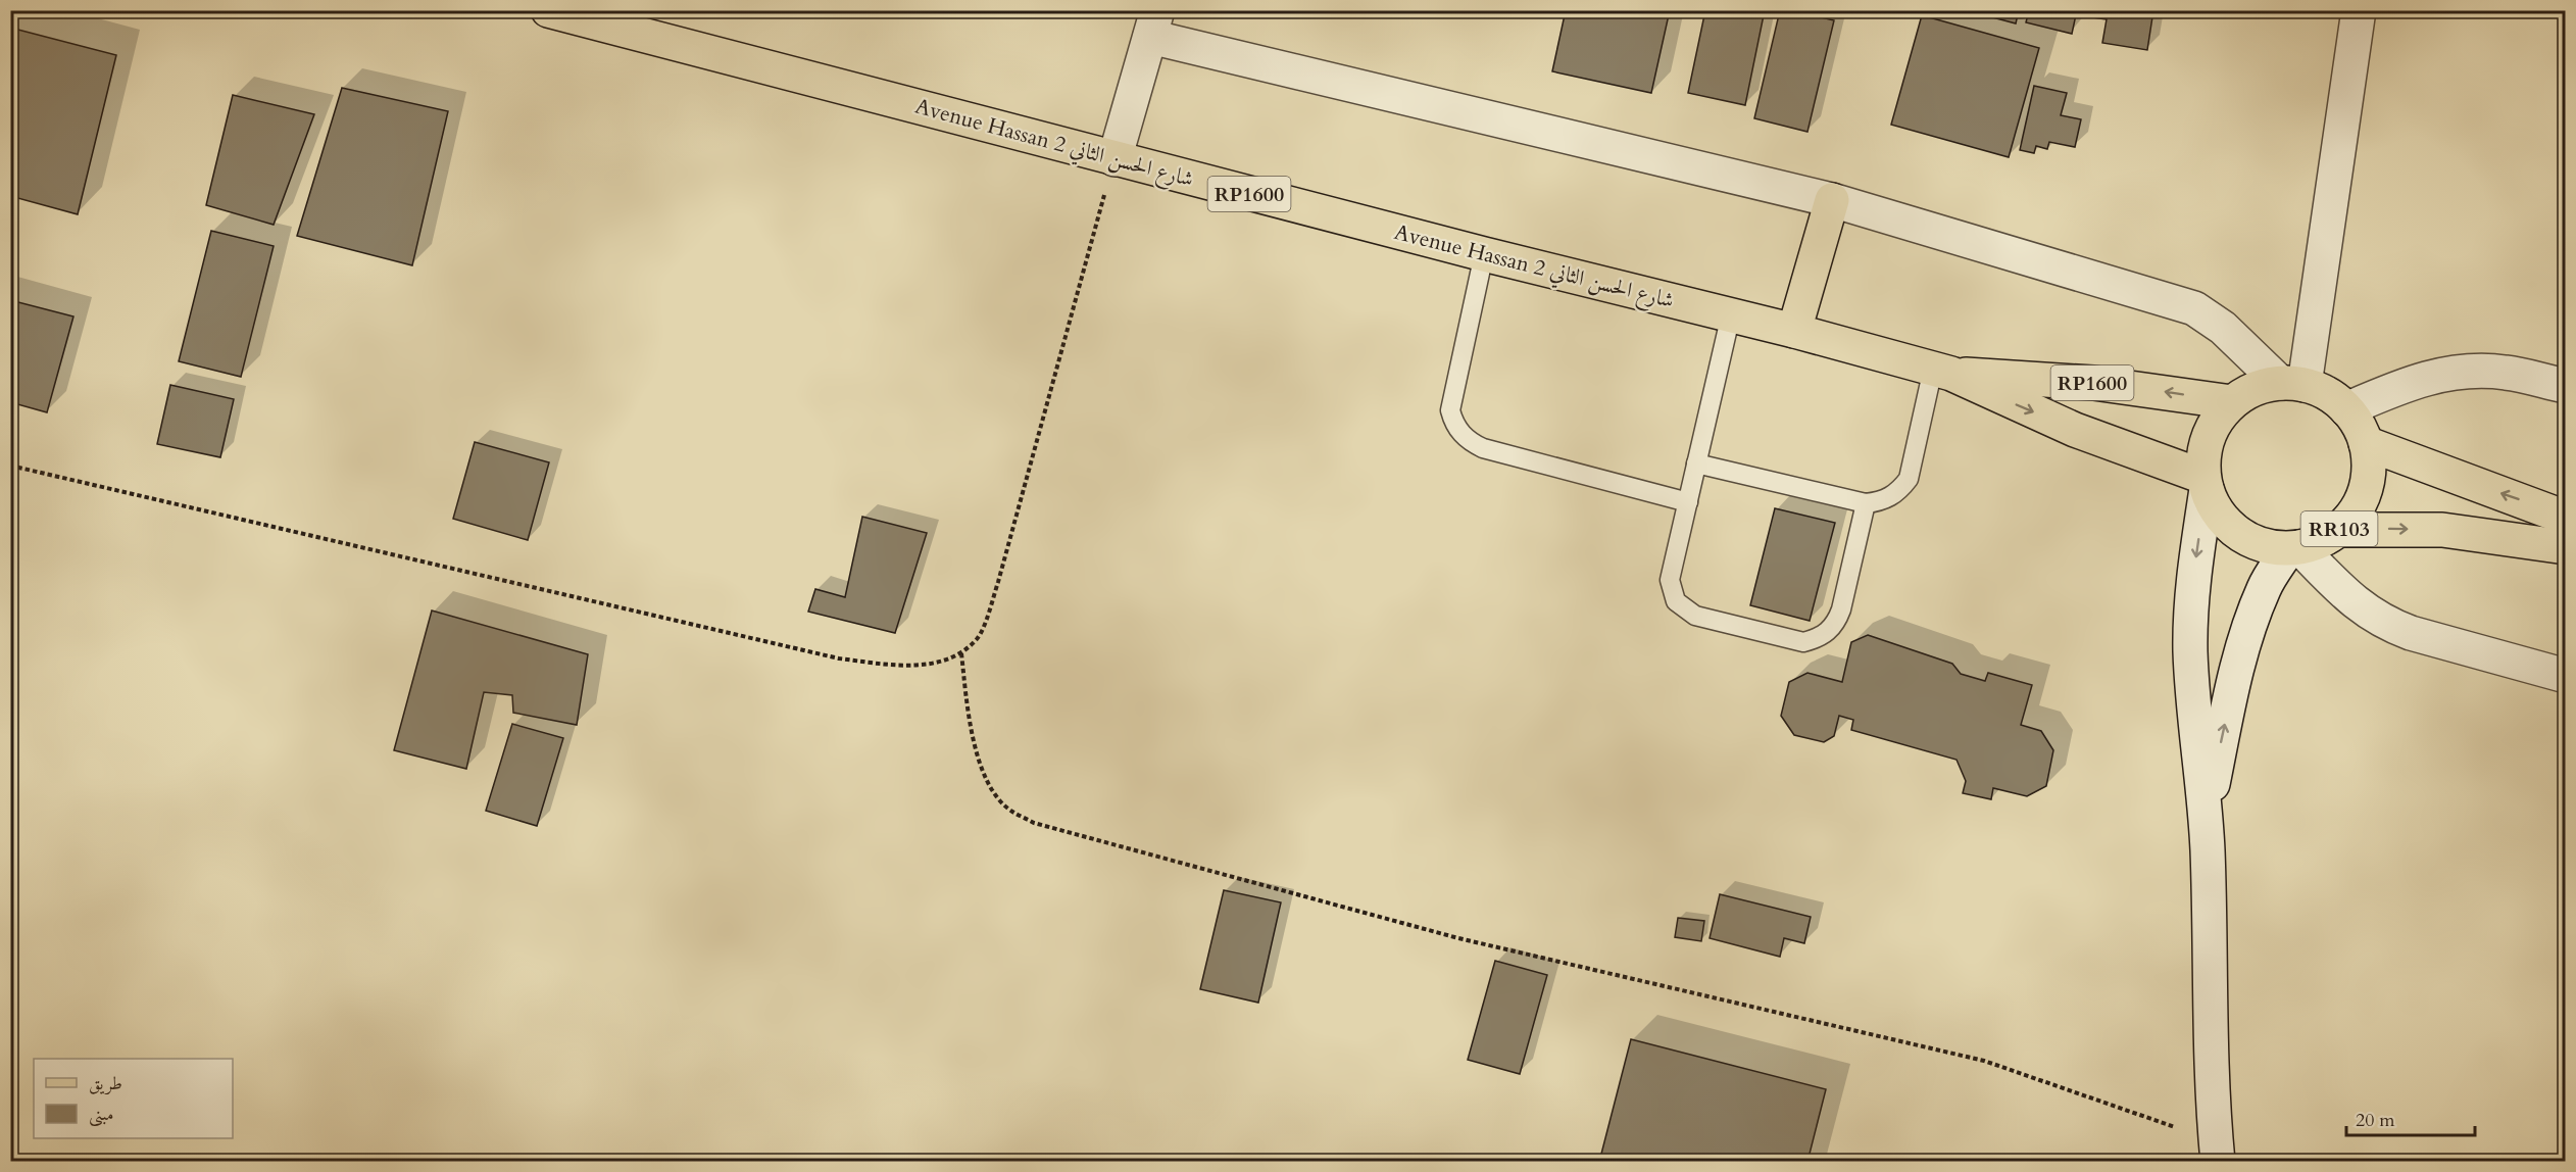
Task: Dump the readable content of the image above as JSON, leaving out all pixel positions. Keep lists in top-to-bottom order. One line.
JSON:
{"streets":{"main road":["Avenue Hassan 2 شارع الحسن الثاني","RP1600","RR103"]},"crossings":[["Avenue Hassan 2 شارع الحسن الثاني","RR103"]],"legend":["طريق","مبنى"],"scale_bar":"20 m"}
